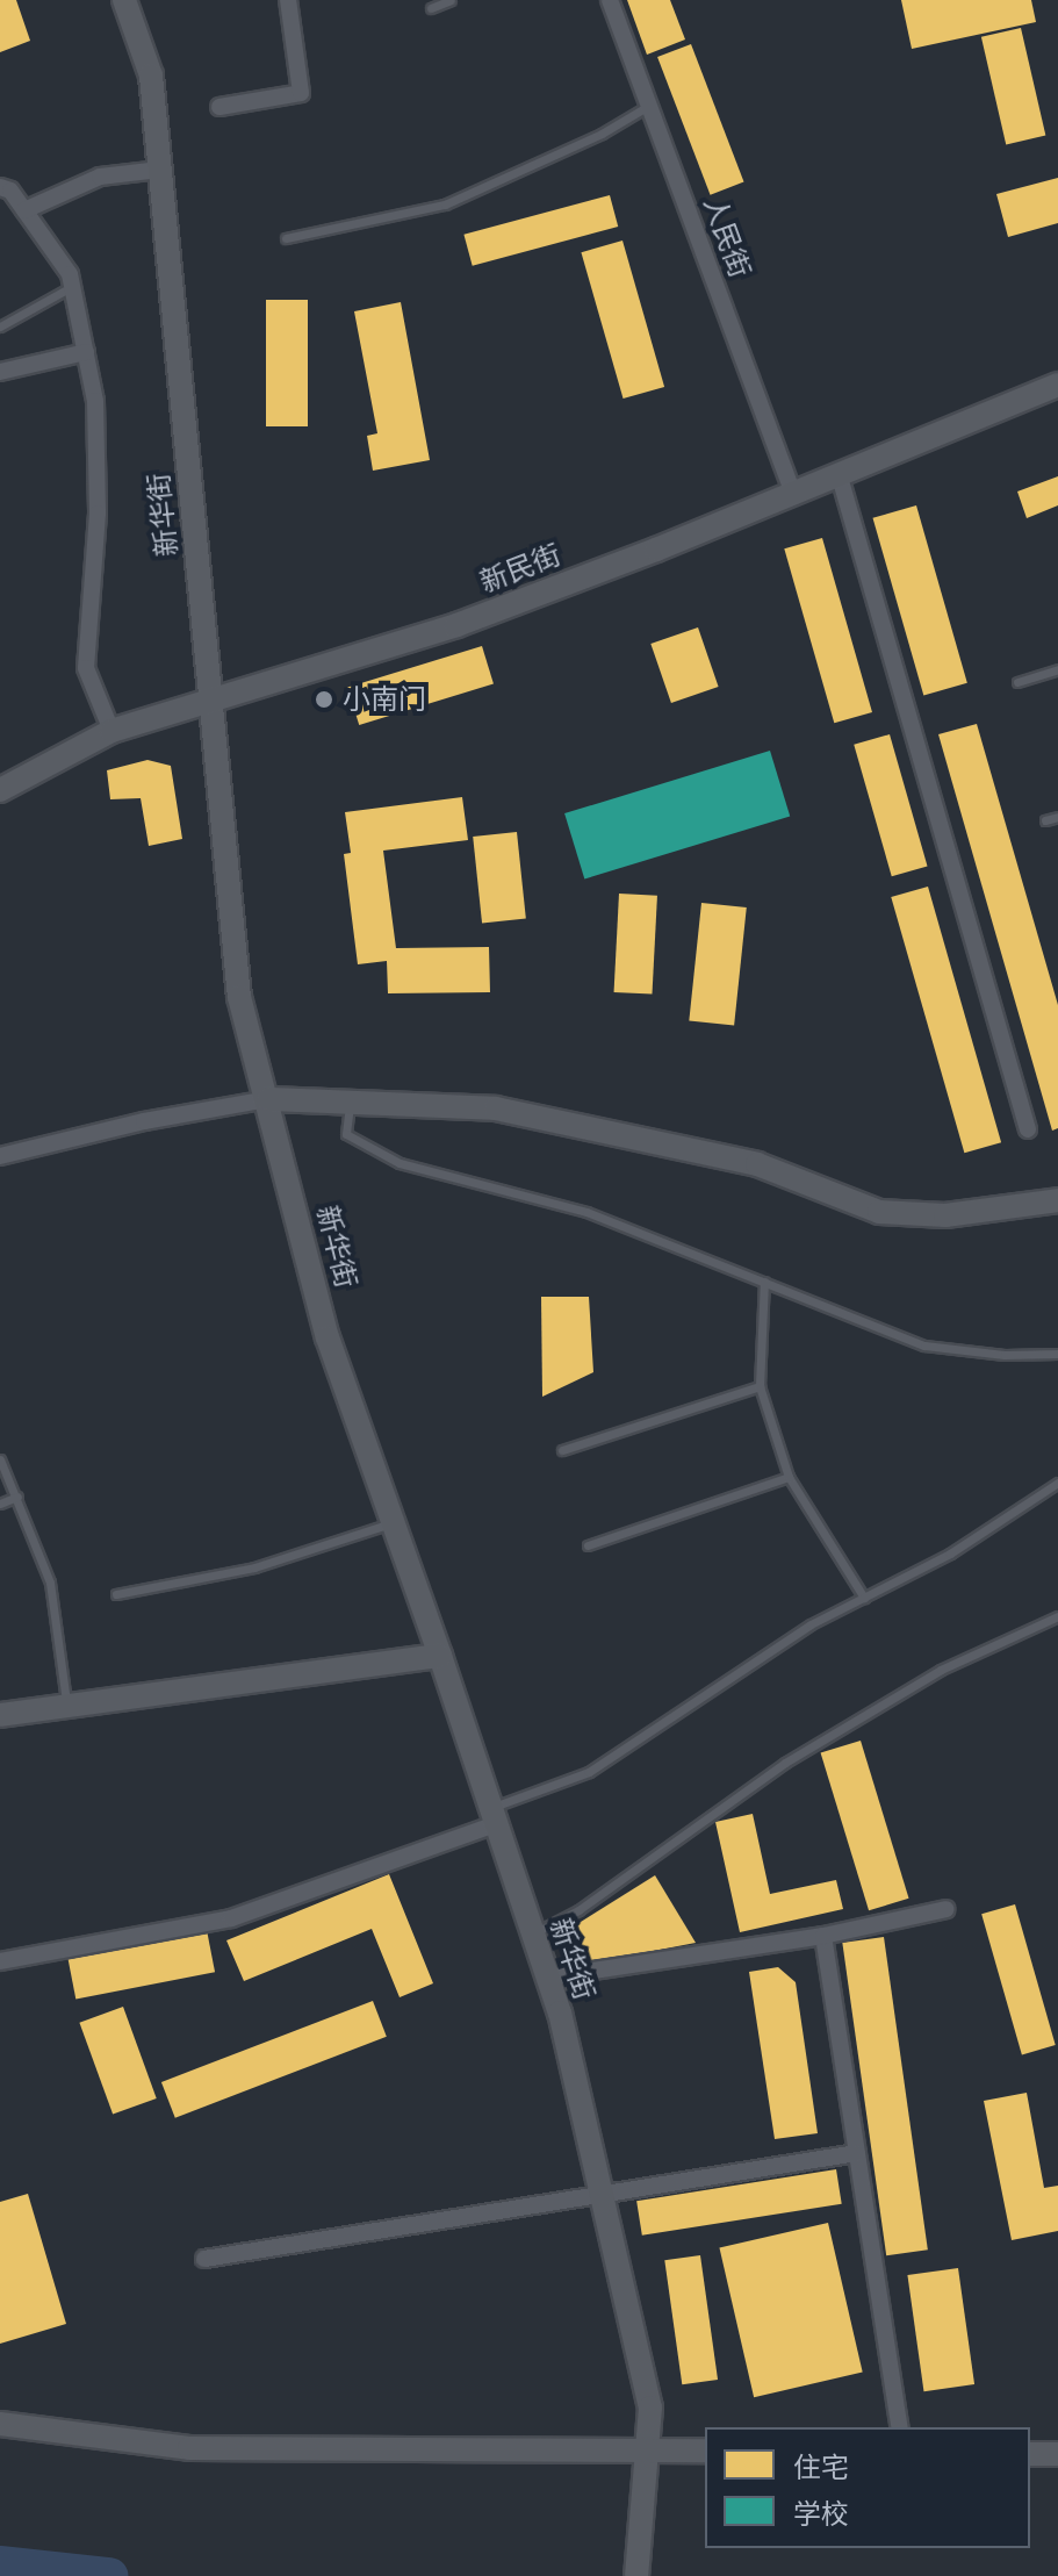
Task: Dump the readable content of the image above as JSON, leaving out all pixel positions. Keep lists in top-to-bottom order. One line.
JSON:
{"streets":{"street":["人民街","新华街","新民街"]},"crossings":[["人民街","新民街"],["新华街","新民街"]],"places":["小南门"],"legend":["住宅","学校"]}
